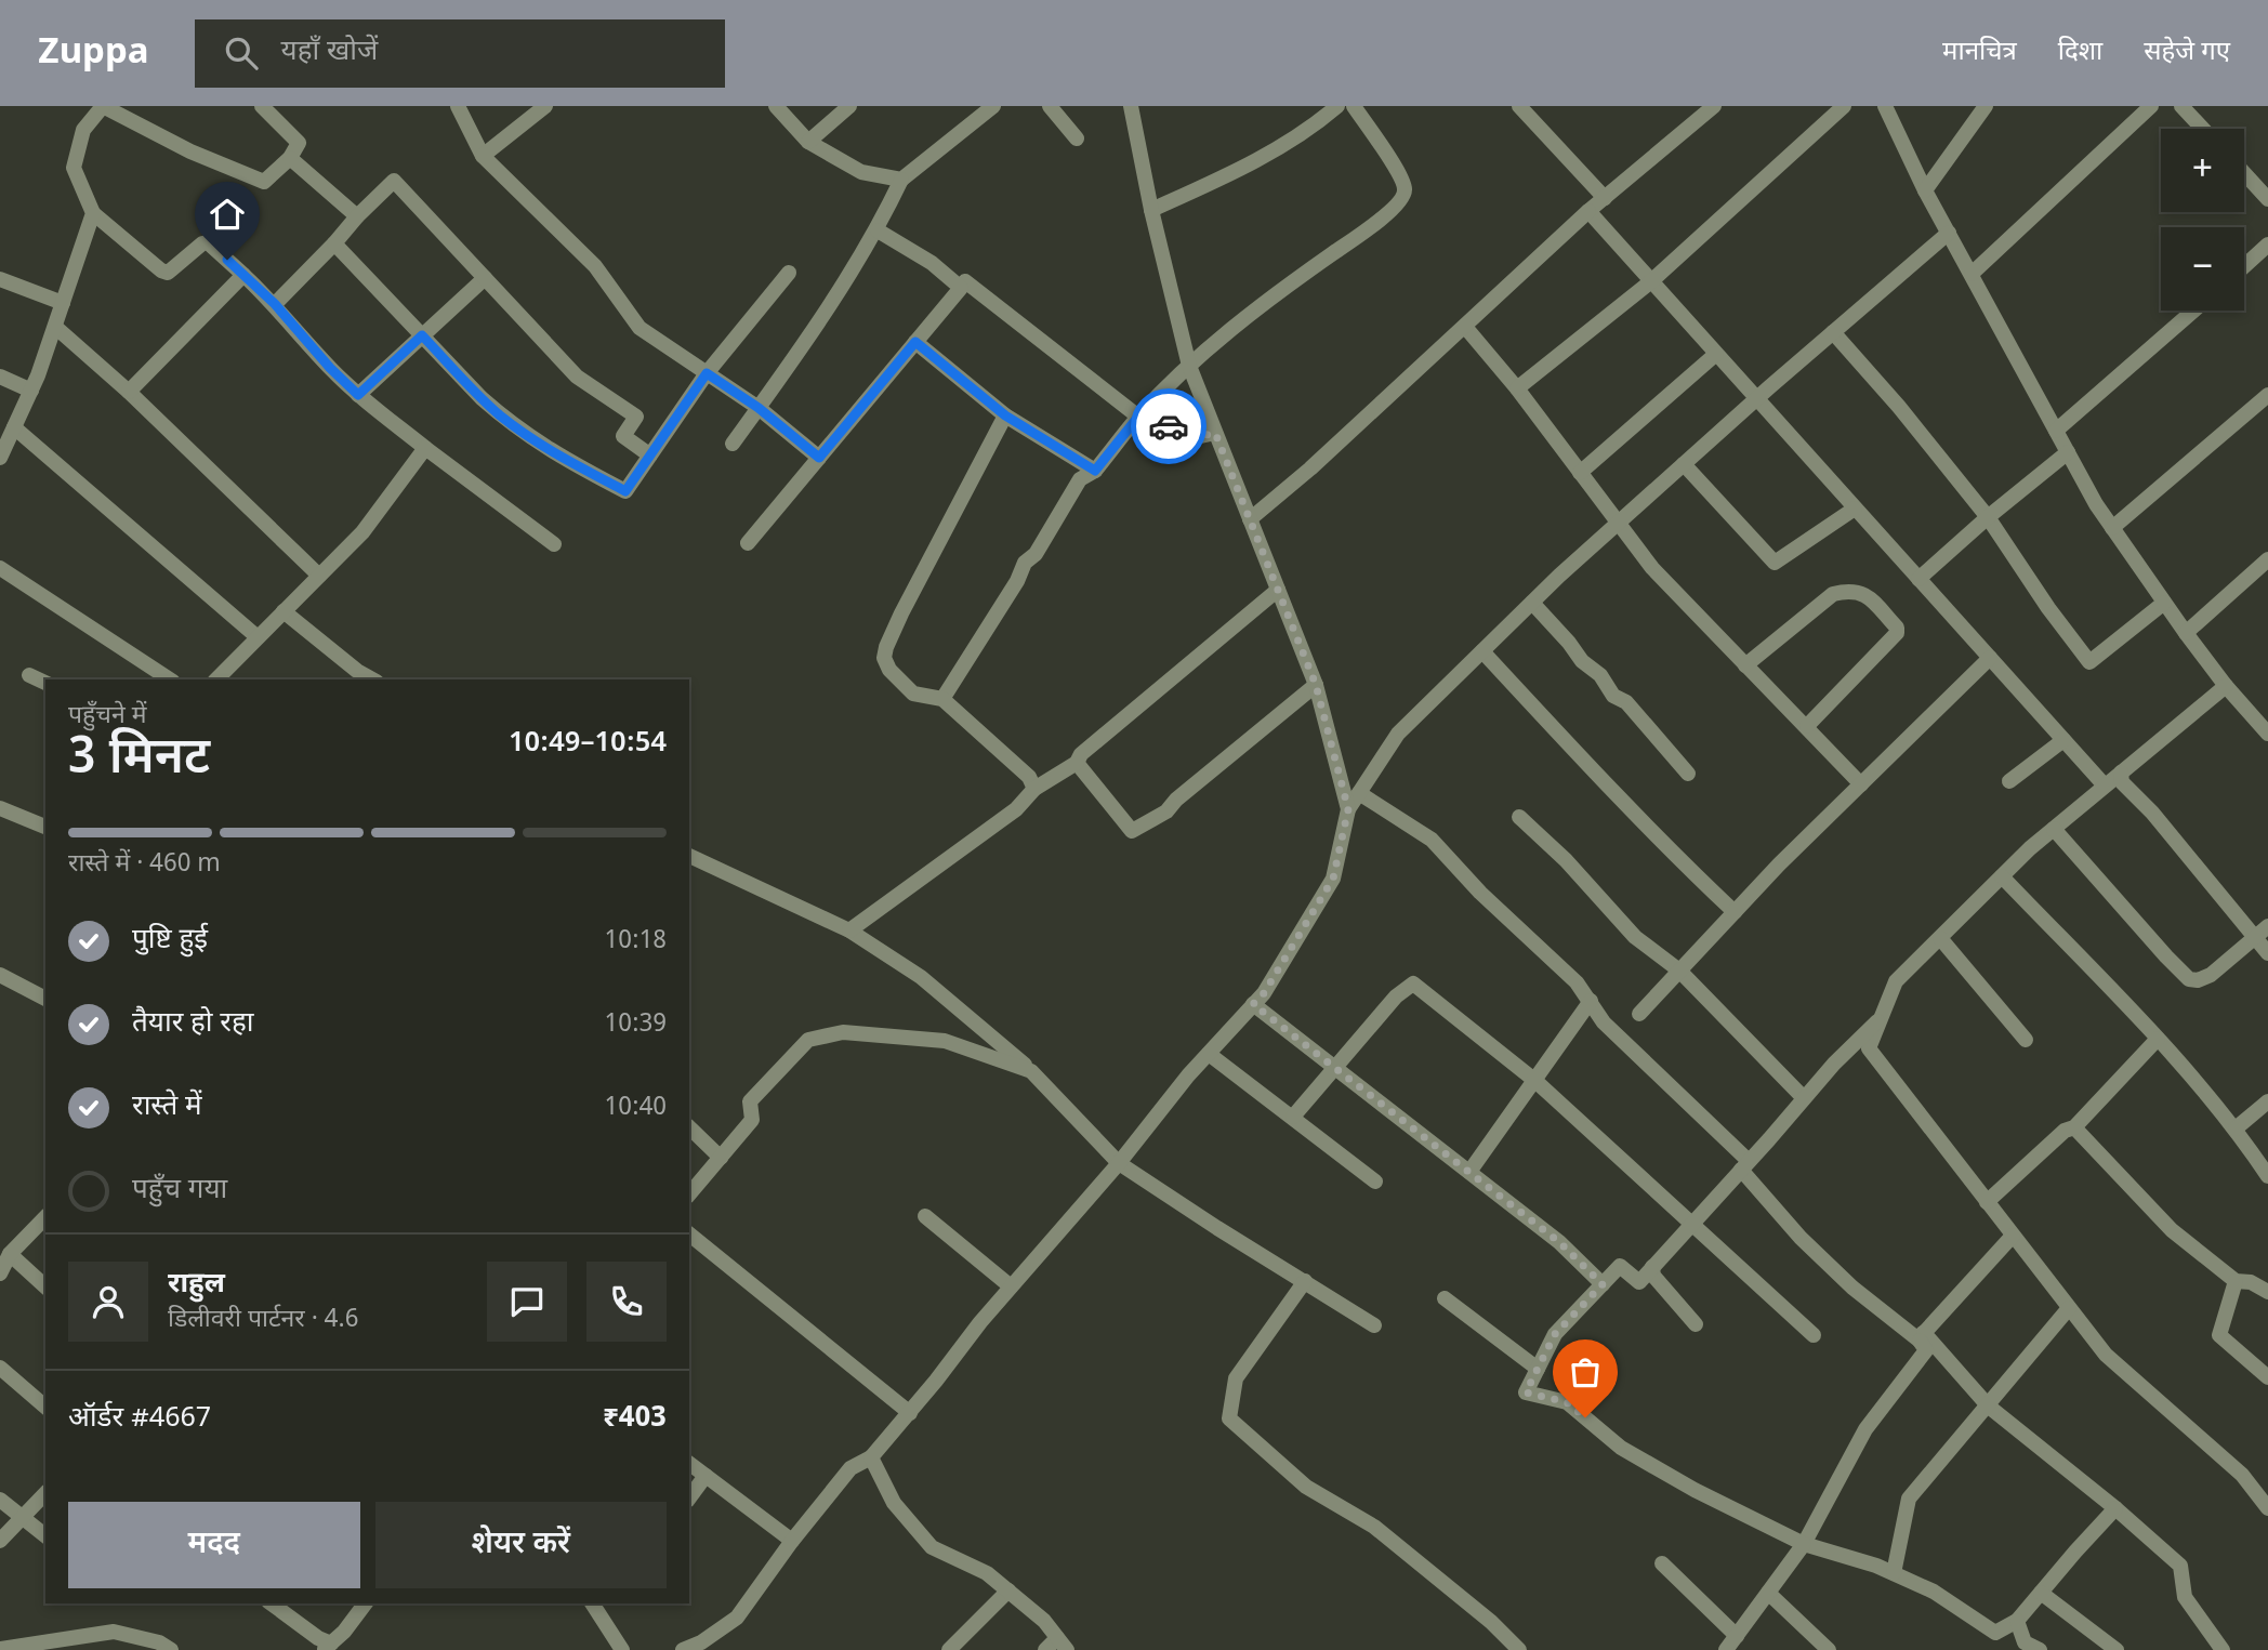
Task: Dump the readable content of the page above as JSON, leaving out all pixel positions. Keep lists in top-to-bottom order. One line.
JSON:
{"page":{"header":"Zuppa","search":"यहाँ खोजें","nav":["मानचित्र","दिशा","सहेजे गए"],"map_buttons":["+","−"],"heading":["3 मिनट","पहुँचने में","10:49–10:54"],"panel":["राहुल","डिलीवरी पार्टनर · 4.6","ऑर्डर #4667","₹403"],"bar":"रास्ते में · 460 m","list":[["पुष्टि हुई","10:18"],["तैयार हो रहा","10:39"],["रास्ते में","10:40"],"पहुँच गया"],"buttons":["मदद","शेयर करें"]}}
